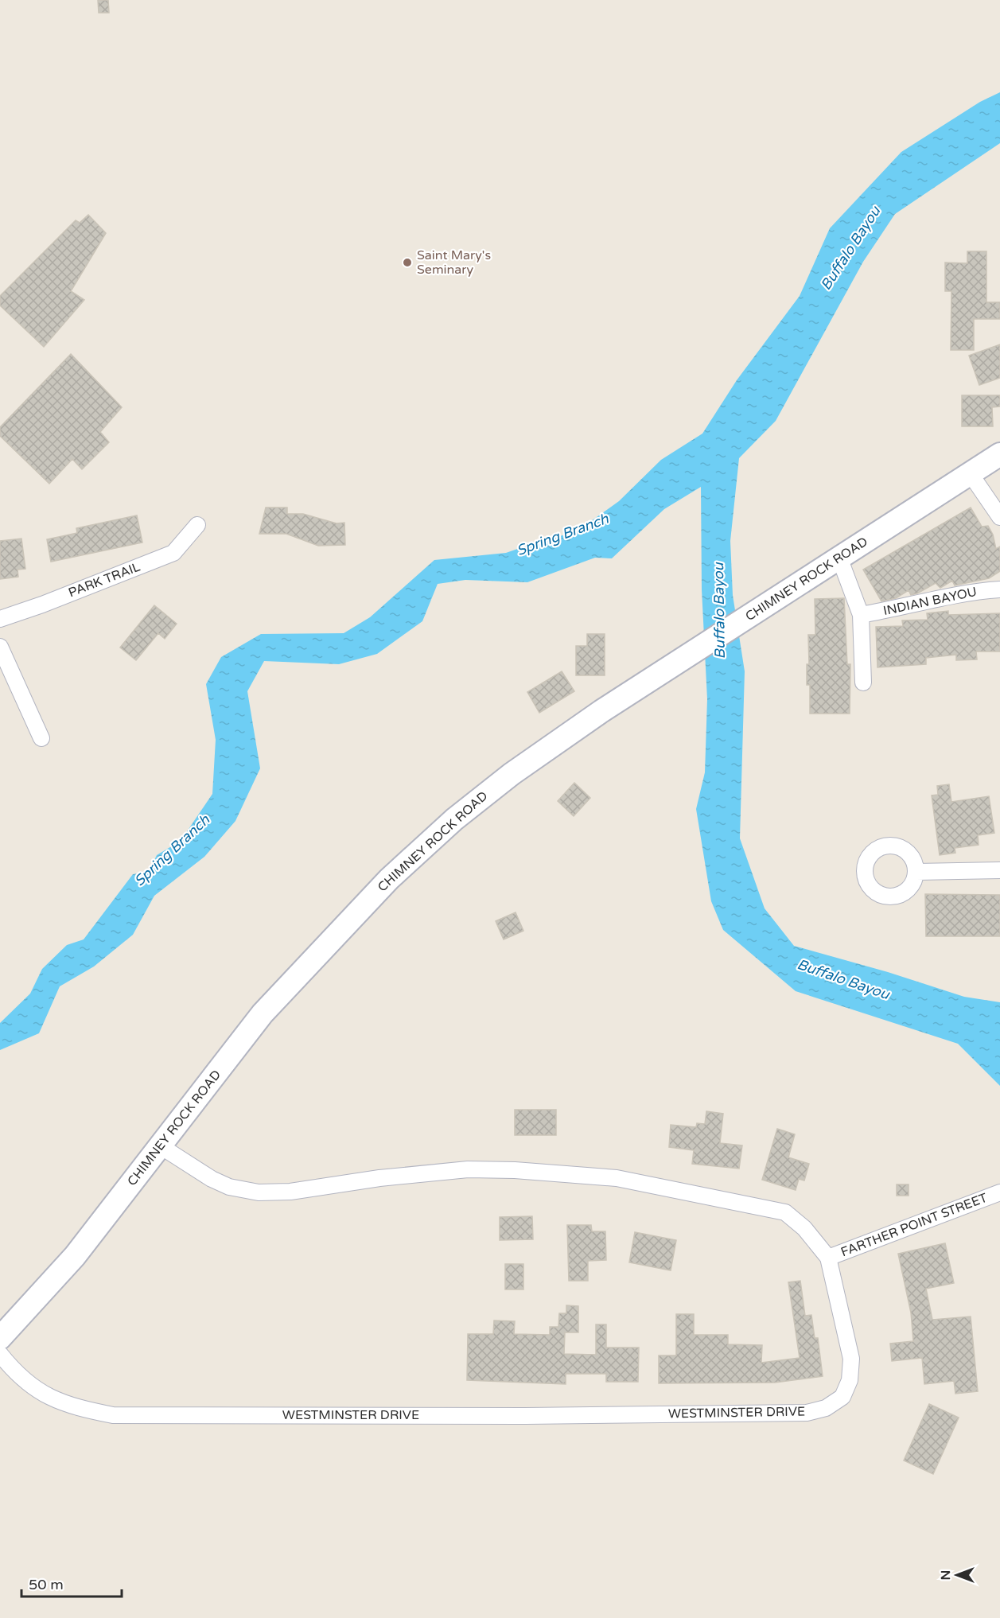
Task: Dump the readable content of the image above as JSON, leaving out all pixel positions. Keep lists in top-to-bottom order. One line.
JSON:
{"streets":{"main road":["CHIMNEY ROCK ROAD"],"street":["PARK TRAIL","INDIAN BAYOU","FARTHER POINT STREET","WESTMINSTER DRIVE"]},"crossings":[["CHIMNEY ROCK ROAD","WESTMINSTER DRIVE"],["FARTHER POINT STREET","WESTMINSTER DRIVE"]],"water":["Buffalo Bayou","Spring Branch"],"places":["Saint Mary's Seminary"],"scale_bar":"50 m","north":"left"}
